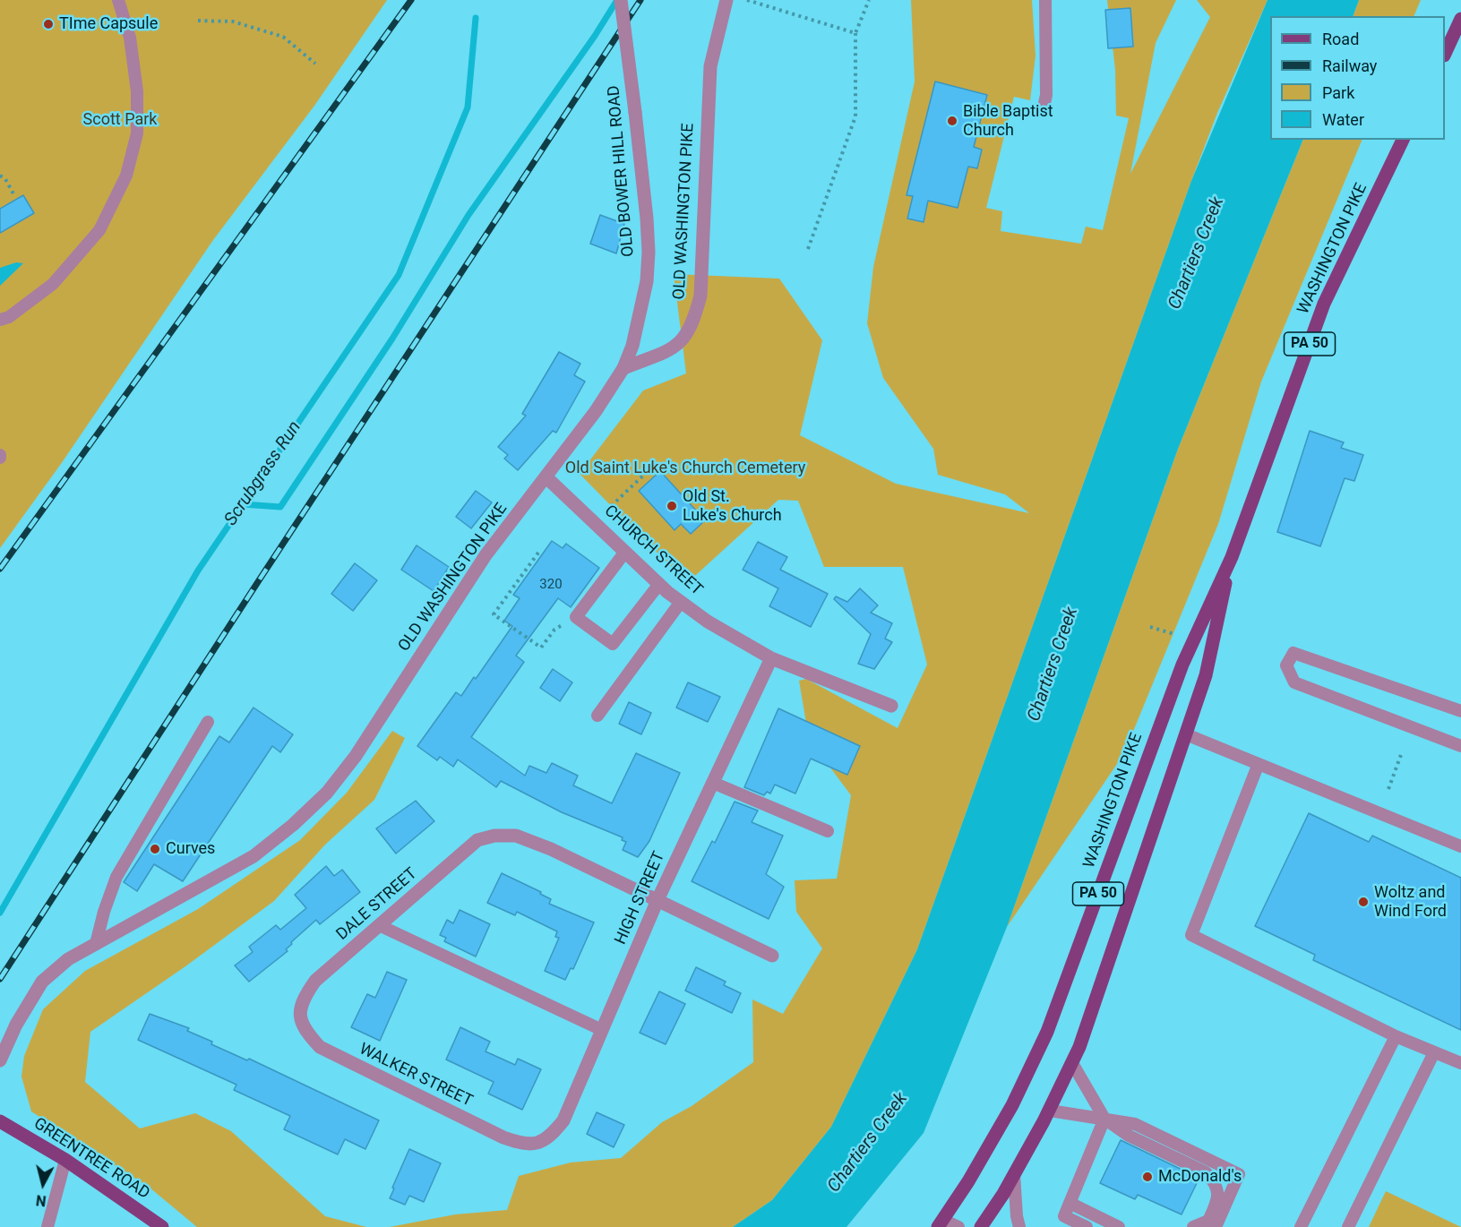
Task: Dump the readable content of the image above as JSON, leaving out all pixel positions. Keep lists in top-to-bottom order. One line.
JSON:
{"streets":{"main road":["WASHINGTON PIKE","PA 50","GREENTREE ROAD"],"street":["OLD BOWER HILL ROAD","OLD WASHINGTON PIKE","CHURCH STREET","HIGH STREET","DALE STREET","WALKER STREET"]},"crossings":[["OLD BOWER HILL ROAD","OLD WASHINGTON PIKE"],["OLD WASHINGTON PIKE","CHURCH STREET"],["CHURCH STREET","HIGH STREET"],["HIGH STREET","DALE STREET"],["HIGH STREET","WALKER STREET"],["DALE STREET","WALKER STREET"]],"water":["Chartiers Creek","Scrubgrass Run"],"parks":["Scott Park","Old Saint Luke's Church Cemetery"],"places":["TIme Capsule","Bible Baptist Church","Old St. Luke's Church","Curves","Woltz and Wind Ford","McDonald's"],"house_numbers":["320"],"legend":["Road","Railway","Park","Water"],"north":"bottom"}
